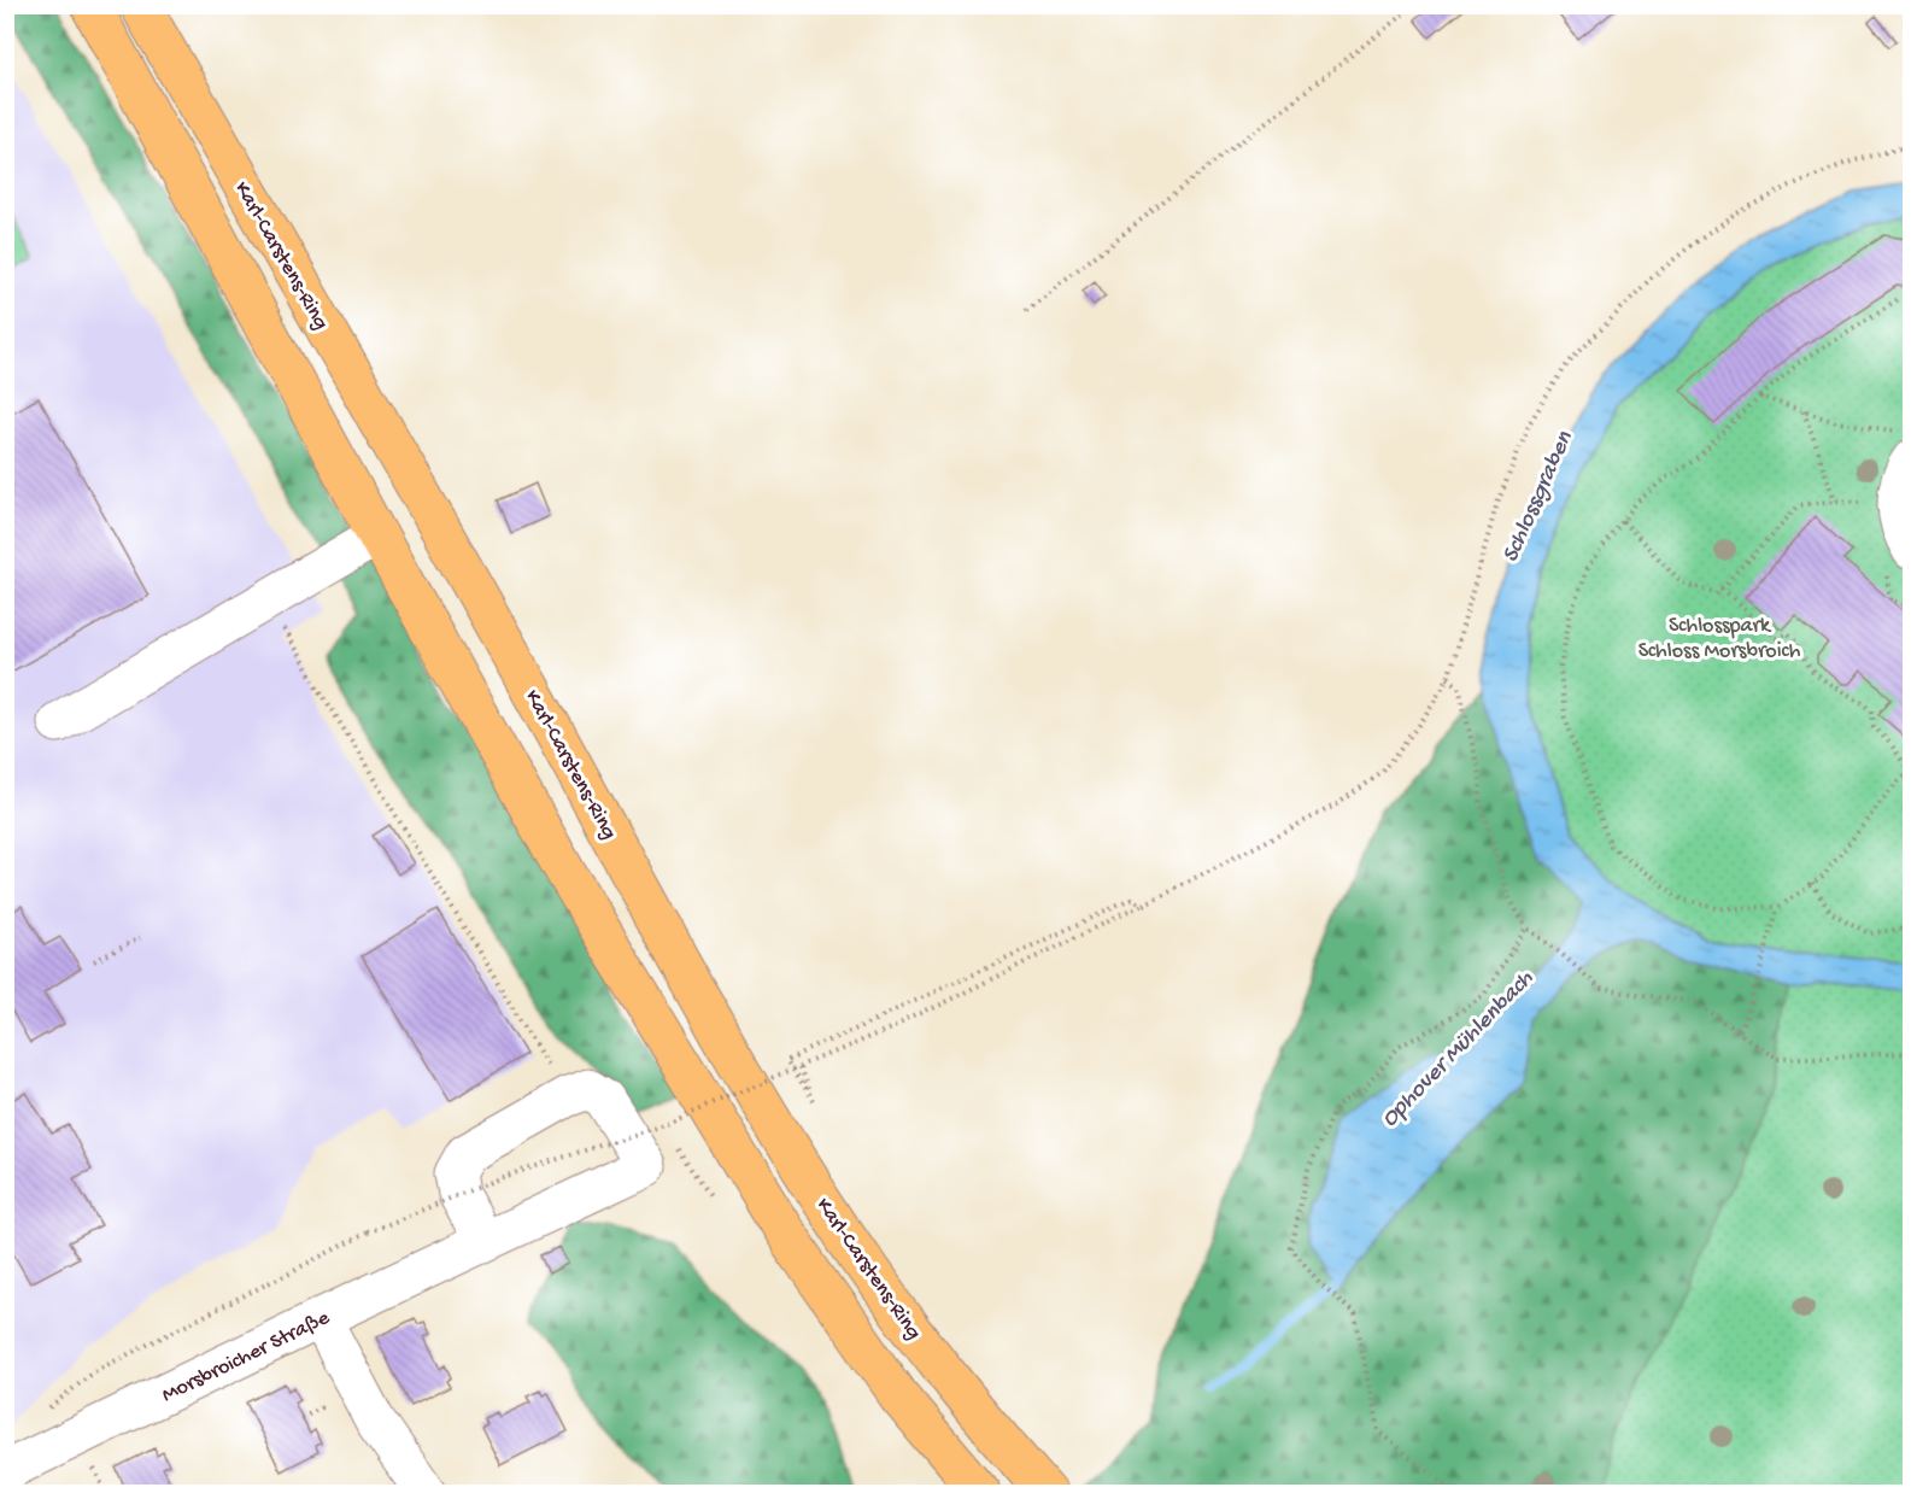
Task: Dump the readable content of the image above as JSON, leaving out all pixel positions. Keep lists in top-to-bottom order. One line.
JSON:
{"streets":{"main road":["Karl-Carstens-Ring"],"street":["Morsbroicher Straße"]},"water":["Schlossgraben","Ophover Mühlenbach"],"parks":["Schlosspark Schloss Morsbroich"]}
